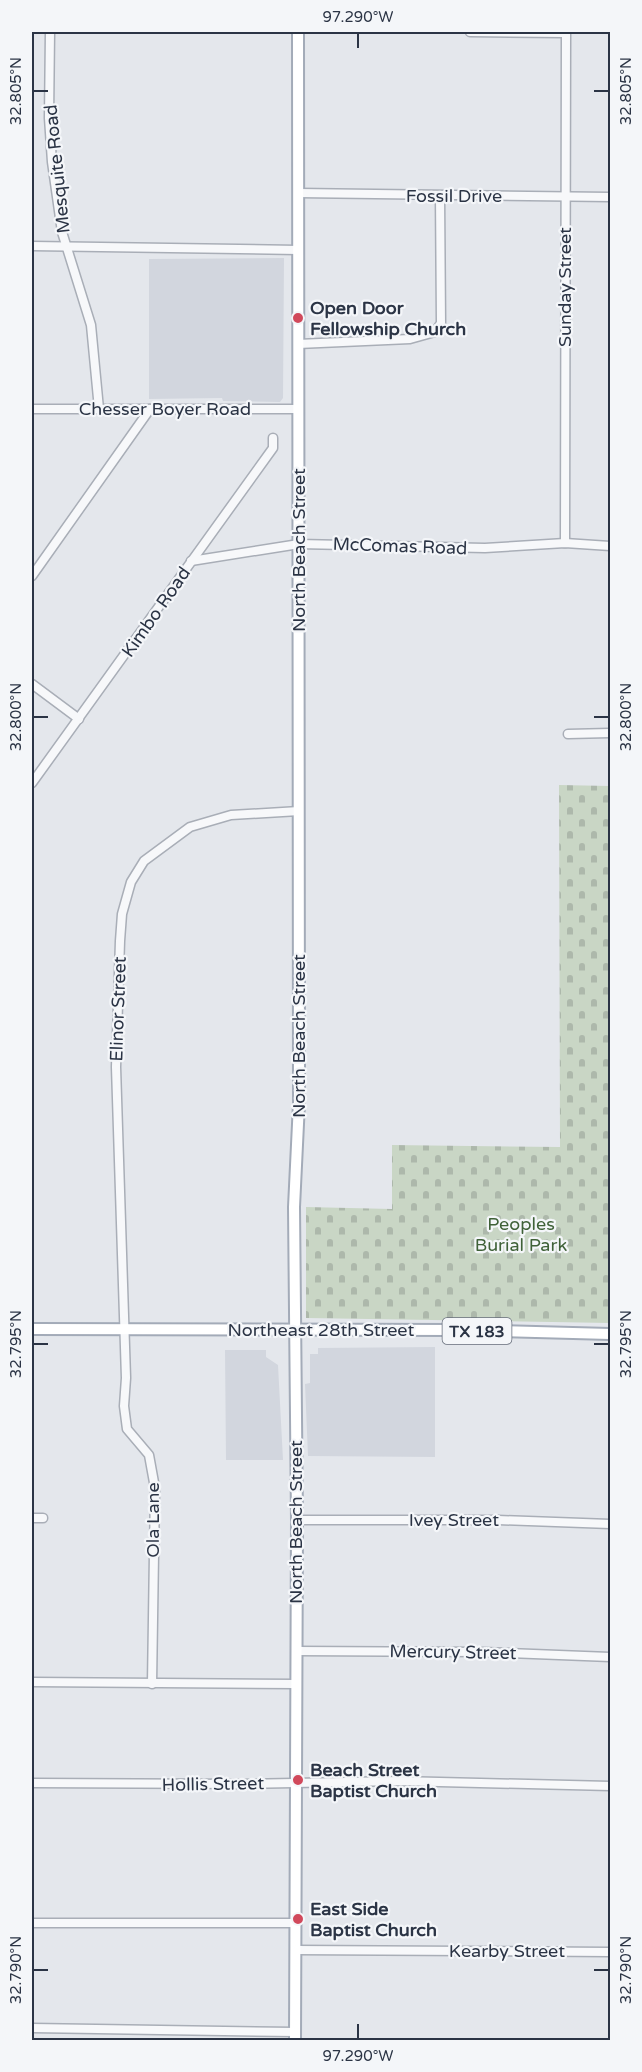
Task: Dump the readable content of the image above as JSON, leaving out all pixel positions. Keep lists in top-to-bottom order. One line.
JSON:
{"streets":{"main road":["North Beach Street","Northeast 28th Street","TX 183"],"street":["Mesquite Road","Fossil Drive","Sunday Street","Chesser Boyer Road","McComas Road","Kimbo Road","Elinor Street","Ola Lane","Ivey Street","Mercury Street","Hollis Street","Kearby Street"]},"crossings":[["Mesquite Road","Chesser Boyer Road"],["Fossil Drive","Sunday Street"],["Fossil Drive","North Beach Street"],["Sunday Street","McComas Road"],["Chesser Boyer Road","North Beach Street"],["McComas Road","North Beach Street"],["McComas Road","Kimbo Road"],["North Beach Street","Elinor Street"],["North Beach Street","Northeast 28th Street"],["North Beach Street","Ivey Street"],["North Beach Street","Mercury Street"],["North Beach Street","Hollis Street"],["North Beach Street","Kearby Street"],["Elinor Street","Northeast 28th Street"],["Elinor Street","Ola Lane"],["Northeast 28th Street","Ola Lane"]],"parks":["Peoples Burial Park"],"places":["Open Door Fellowship Church","Beach Street Baptist Church","East Side Baptist Church"],"coordinates":["97.290°W","32.805°N","32.800°N","32.795°N","32.790°N"]}
